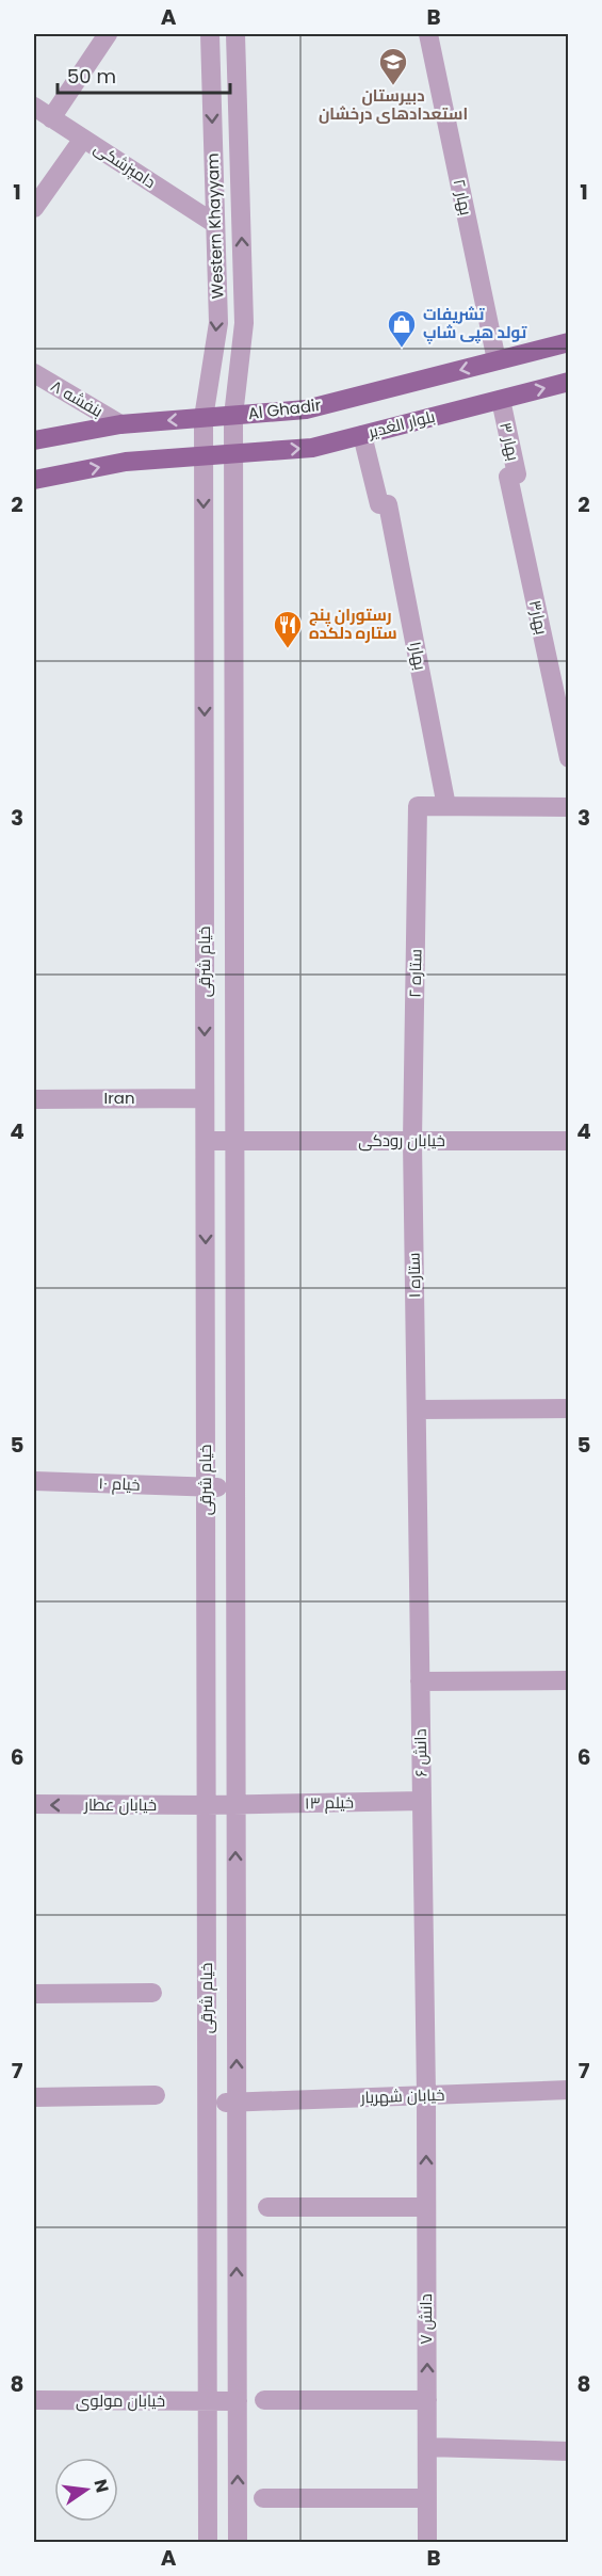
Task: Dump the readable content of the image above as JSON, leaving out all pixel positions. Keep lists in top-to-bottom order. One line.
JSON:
{"streets":{"main road":["Al Ghadir","بلوار الغدیر"],"street":["دامپزشکی","بهار ۲","Western Khayyam","بنفشه ۸","بهار ۳","بهار۳","بهار۱","خیام شرقی","ستاره ۲","Iran","خیابان رودکی","ستاره ۱","خیام ۱۰","دانش ۶","خیلم ۱۳","خیابان عطار","خیابان شهریار","دانش ۷","خیابان مولوی"]},"crossings":[["دامپزشکی","Western Khayyam"],["بهار ۲","Al Ghadir"],["Western Khayyam","Al Ghadir"],["Western Khayyam","بلوار الغدیر"],["Western Khayyam","خیام شرقی"],["بنفشه ۸","Al Ghadir"],["Al Ghadir","خیام شرقی"],["بلوار الغدیر","بهار ۳"],["بلوار الغدیر","بهار۱"],["بلوار الغدیر","خیام شرقی"],["بهار ۳","بهار۳"],["بهار۱","ستاره ۲"],["خیام شرقی","Iran"],["خیام شرقی","خیابان رودکی"],["خیام شرقی","خیام ۱۰"],["خیام شرقی","خیلم ۱۳"],["خیام شرقی","خیابان عطار"],["خیام شرقی","خیابان شهریار"],["خیام شرقی","خیابان مولوی"],["ستاره ۲","خیابان رودکی"],["ستاره ۲","ستاره ۱"],["خیابان رودکی","ستاره ۱"],["ستاره ۱","دانش ۶"],["دانش ۶","خیلم ۱۳"],["دانش ۶","خیابان شهریار"],["دانش ۶","دانش ۷"],["خیلم ۱۳","خیابان عطار"],["خیابان شهریار","دانش ۷"]],"one_way":["Al Ghadir","بلوار الغدیر","خیابان عطار","دانش ۷"],"places":{"school or university":["دبیرستان استعدادهای درخشان"],"shop":["تشریفات تولد هپی شاپ"],"restaurant":["رستوران پنج ستاره دلکده"]},"scale_bar":"50 m","north":"right","grid":{"columns":["A","B"],"rows":["1","2","3","4","5","6","7","8"]}}
